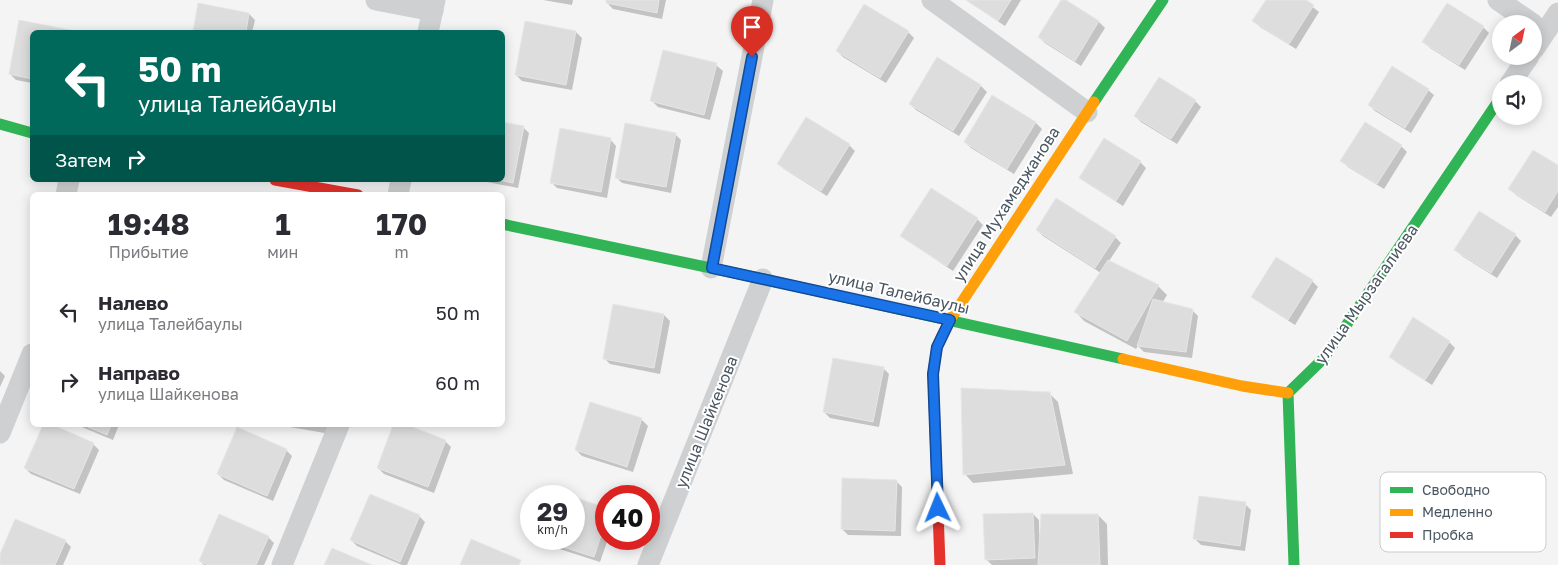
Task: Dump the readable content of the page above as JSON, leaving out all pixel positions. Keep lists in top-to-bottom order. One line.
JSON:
{"streets":{"street":["улица Мухамеджанова","улица Талейбаулы","улица Мырзагалиева","улица Шайкенова"]},"crossings":[["улица Мухамеджанова","улица Талейбаулы"],["улица Талейбаулы","улица Мырзагалиева"],["улица Талейбаулы","улица Шайкенова"]],"legend":["Свободно","Медленно","Пробка"],"north":"top right","page":{"turn":["50 m","улица Талейбаулы"],"then":"Затем","eta":["19:48","Прибытие","1","мин","170","m"],"list":[{"name":"Налево","note":"улица Талейбаулы","value":"50 m"},{"name":"Направо","note":"улица Шайкенова","value":"60 m"}],"speed":"29 km/h","limit":"40"}}
